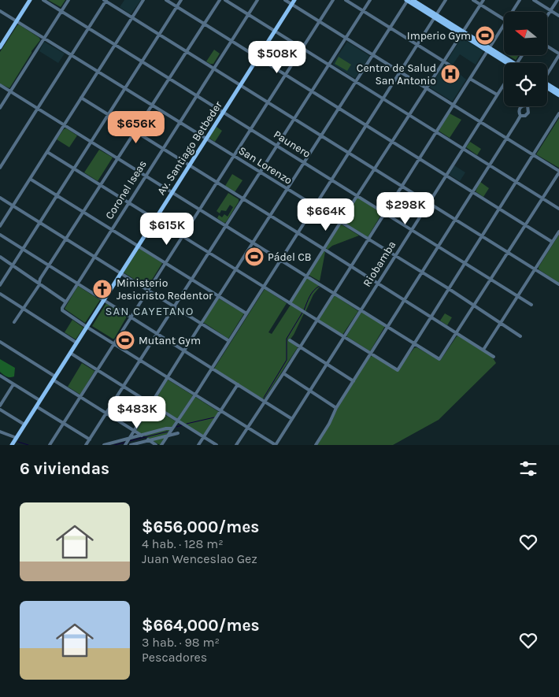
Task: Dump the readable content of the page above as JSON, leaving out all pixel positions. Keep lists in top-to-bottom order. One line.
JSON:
{"streets":{"main road":["Av. Santiago Betbeder"],"street":["Paunero","San Lorenzo","Coronel Iseas","Riobamba"]},"crossings":[["Paunero","Av. Santiago Betbeder"],["Paunero","Coronel Iseas"],["Paunero","Riobamba"],["Av. Santiago Betbeder","San Lorenzo"],["Av. Santiago Betbeder","Coronel Iseas"],["San Lorenzo","Coronel Iseas"],["San Lorenzo","Riobamba"]],"districts":["SAN CAYETANO"],"places":{"sports":["Imperio Gym","Pádel CB","Mutant Gym"],"hospital":["Centro de Salud San Antonio"],"church":["Ministerio Jesicristo Redentor"]},"north":"left","page":{"price":["$508K","$656K","$298K","$664K","$615K","$483K"],"heading":"6 viviendas","list":[{"name":"$656,000/mes","note":"4 hab. · 128 m² · Juan Wenceslao Gez"},{"name":"$664,000/mes","note":"3 hab. · 98 m² · Pescadores"}]}}
